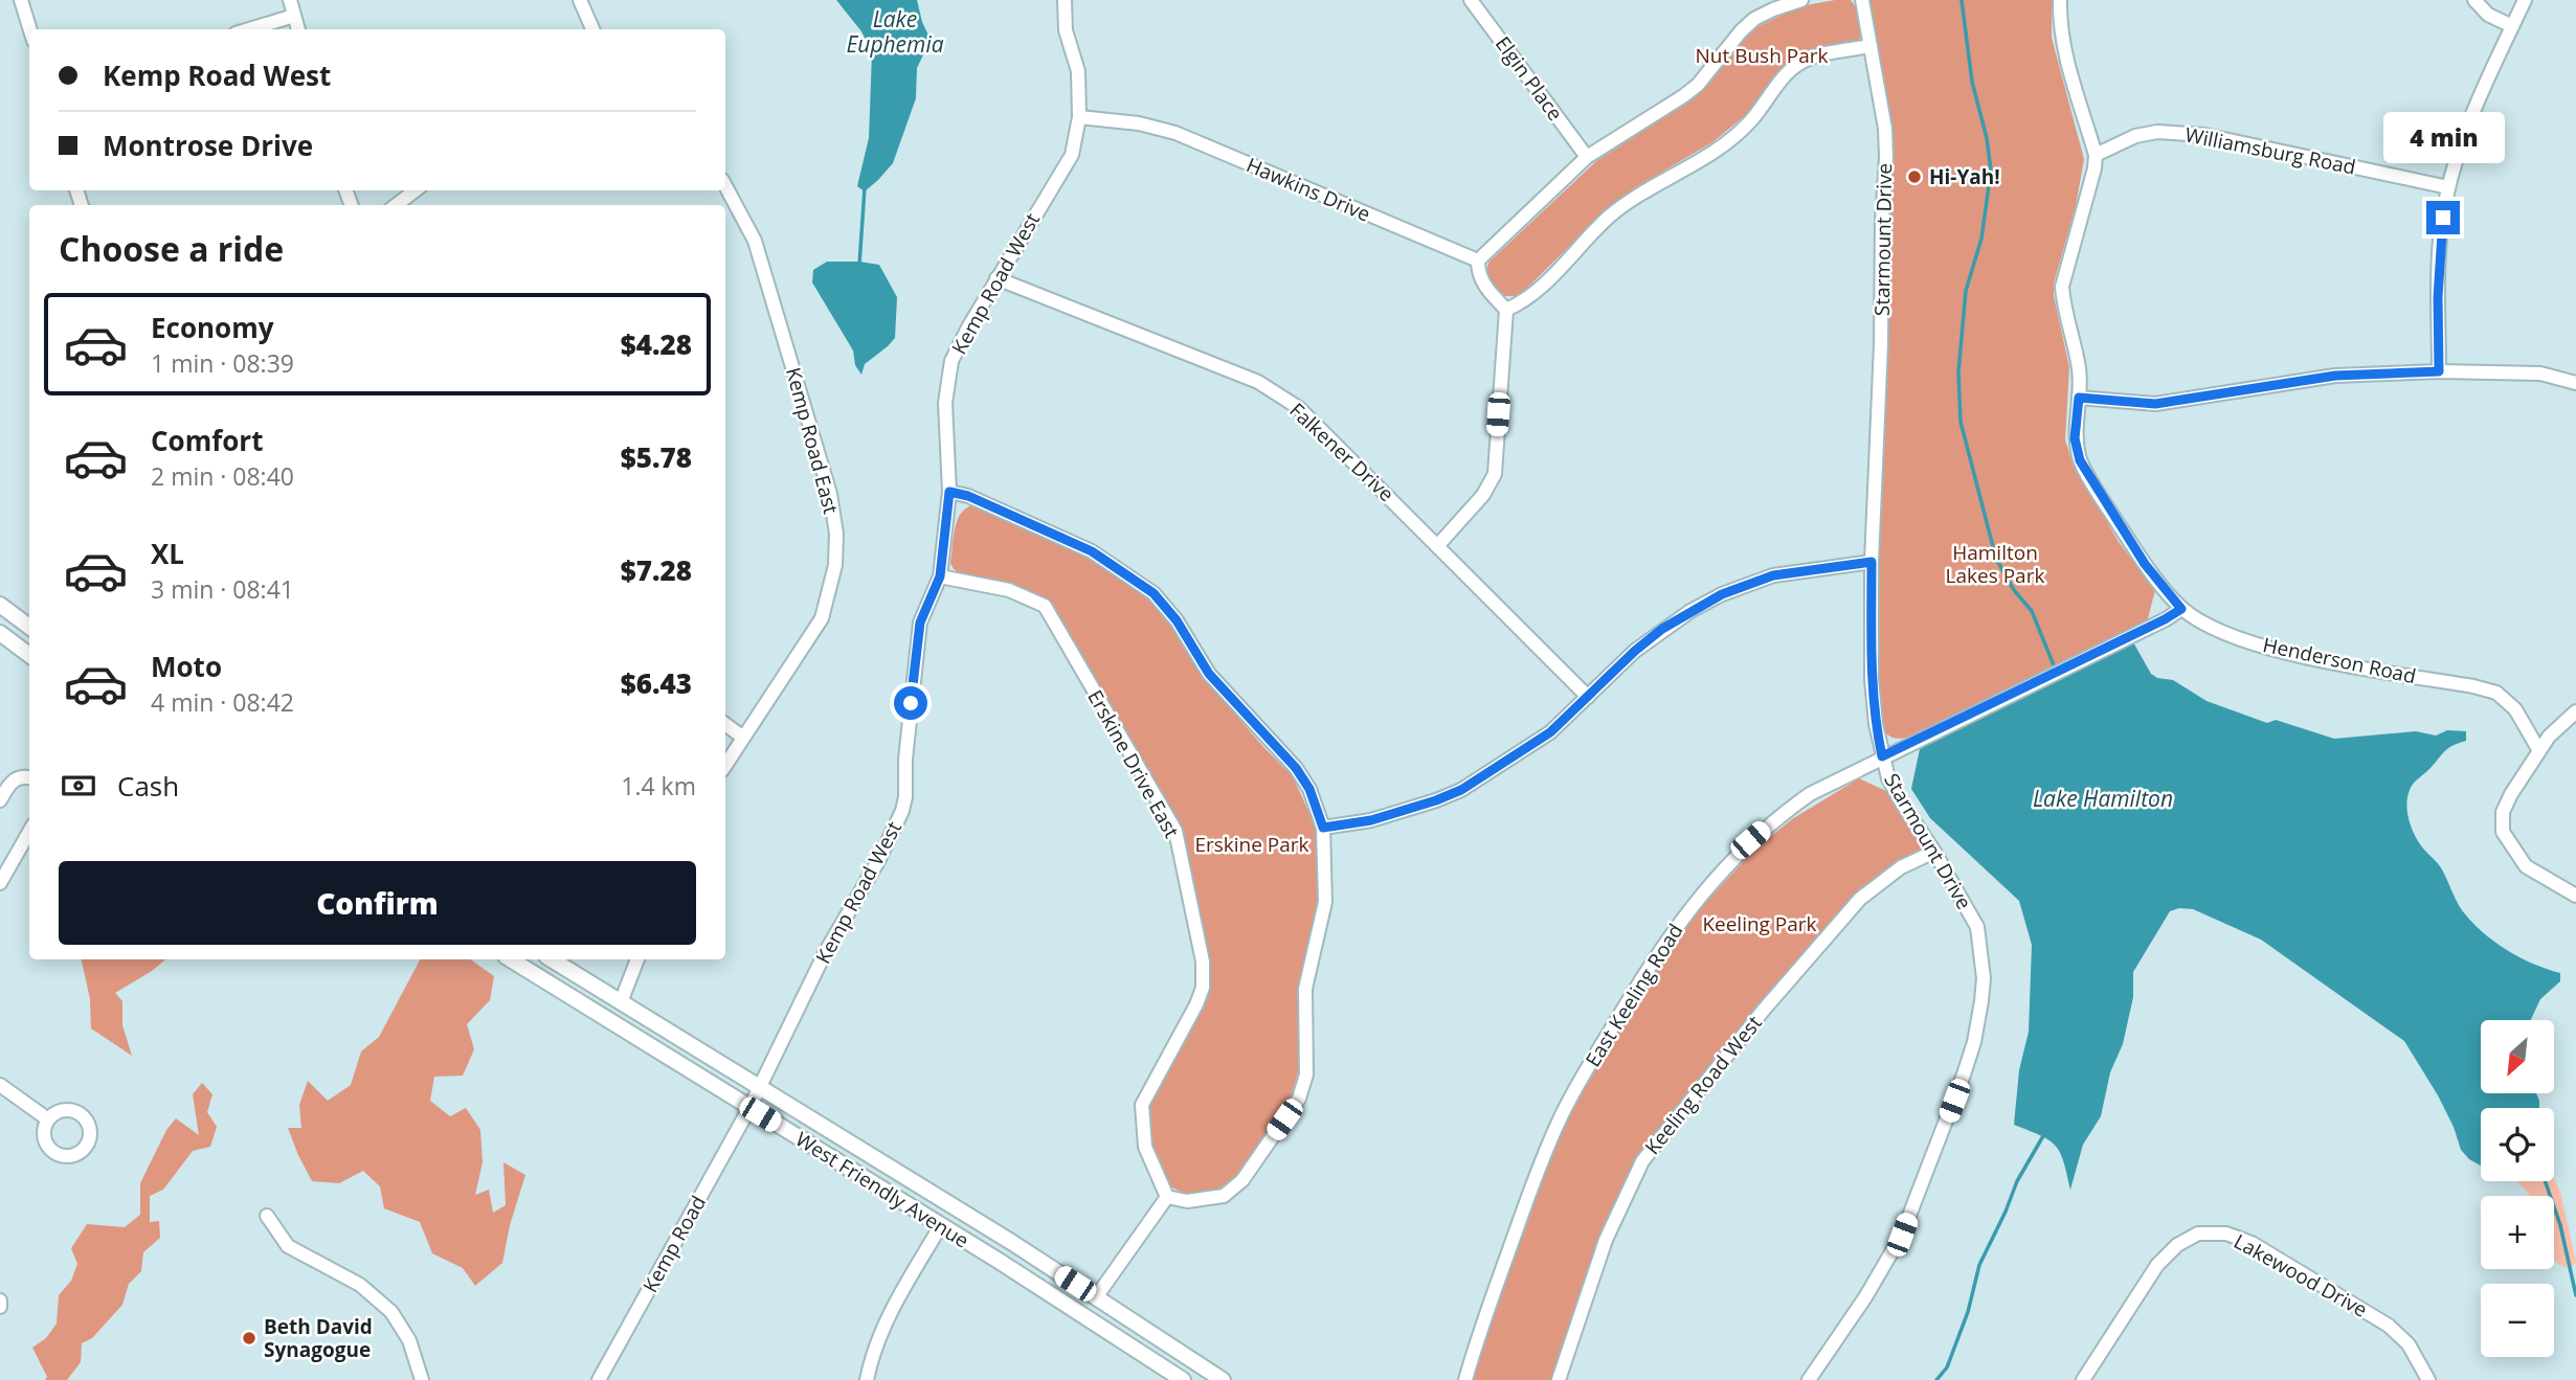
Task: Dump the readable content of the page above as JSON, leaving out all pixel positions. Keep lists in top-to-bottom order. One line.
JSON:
{"streets":{"main road":["West Friendly Avenue"],"street":["Elgin Place","Williamsburg Road","Hawkins Drive","Starmount Drive","Kemp Road West","Kemp Road East","Falkener Drive","Henderson Road","Erskine Drive East","East Keeling Road","Keeling Road West","Kemp Road","Lakewood Drive"]},"crossings":[["Williamsburg Road","Henderson Road"],["Hawkins Drive","Kemp Road West"],["Starmount Drive","East Keeling Road"],["Starmount Drive","Keeling Road West"],["Kemp Road West","Falkener Drive"],["Kemp Road West","Erskine Drive East"],["Kemp Road West","West Friendly Avenue"],["Kemp Road West","Kemp Road"],["Henderson Road","East Keeling Road"],["West Friendly Avenue","Kemp Road"]],"water":["Lake Euphemia","Lake Hamilton"],"parks":["Nut Bush Park","Hamilton Lakes Park","Erskine Park","Keeling Park"],"places":["Hi-Yah!","Beth David Synagogue"],"north":"bottom left","page":{"banner":["Kemp Road West","Montrose Drive"],"bubble":"4 min","heading":"Choose a ride","list":[{"name":"Economy","note":"1 min · 08:39","value":"$4.28"},{"name":"Comfort","note":"2 min · 08:40","value":"$5.78"},{"name":"XL","note":"3 min · 08:41","value":"$7.28"},{"name":"Moto","note":"4 min · 08:42","value":"$6.43"}],"pay":["Cash","1.4 km"],"buttons":"Confirm","map_buttons":["+","−"]}}
